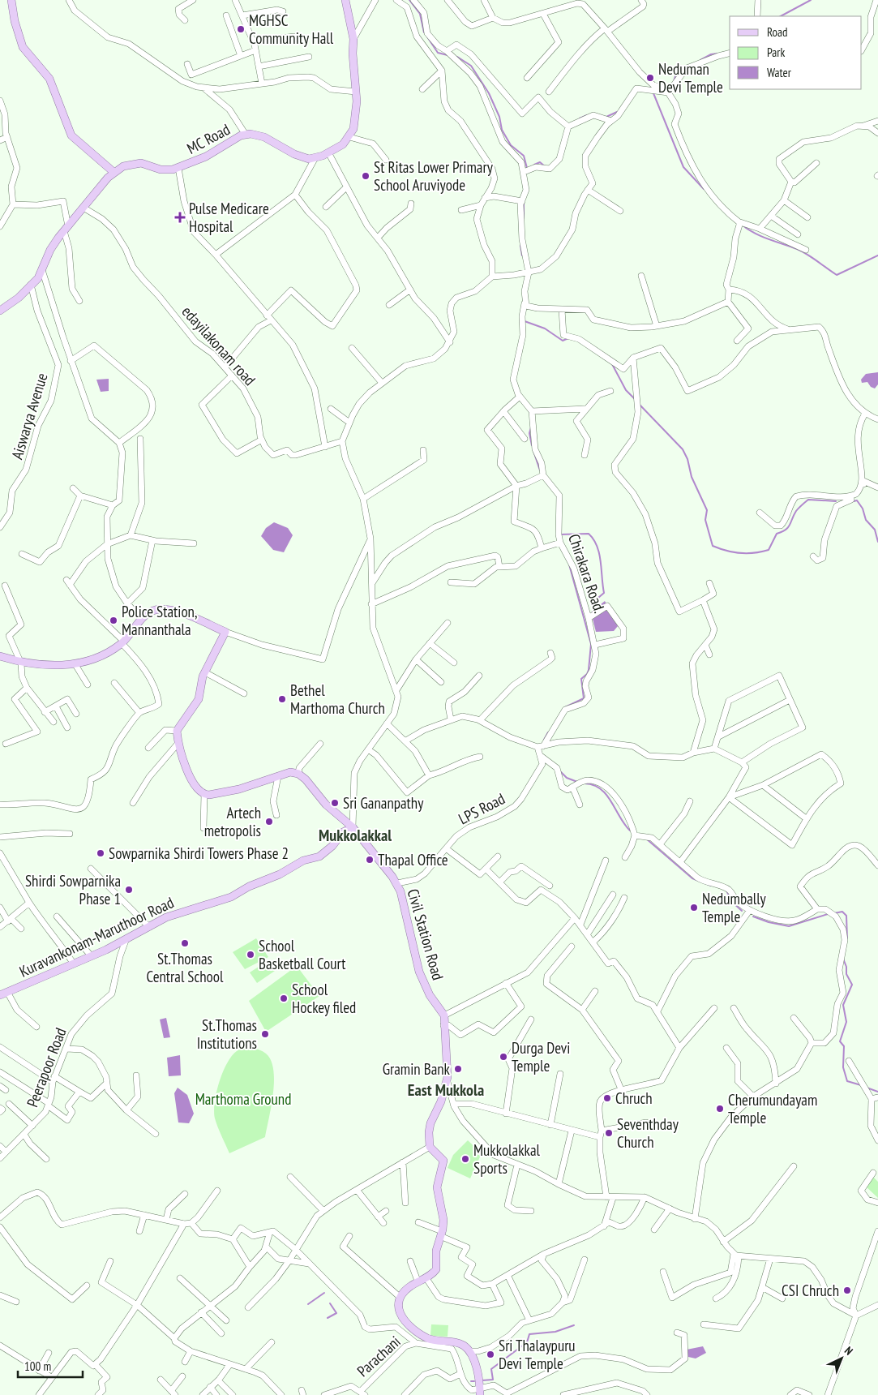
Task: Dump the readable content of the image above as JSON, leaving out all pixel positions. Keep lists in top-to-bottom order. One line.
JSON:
{"streets":{"main road":["MC Road","Civil Station Road","Kuravankonam-Maruthoor Road"],"street":["edayilakonam road","Aiswarya Avenue","Chirakara Road.","LPS Road","Peerapoor Road","Parachani"]},"crossings":[["MC Road","edayilakonam road"],["MC Road","Aiswarya Avenue"],["LPS Road","Civil Station Road"],["Civil Station Road","Kuravankonam-Maruthoor Road"],["Kuravankonam-Maruthoor Road","Peerapoor Road"]],"districts":["Mukkolakkal","East Mukkola"],"parks":["Marthoma Ground"],"places":{"other":["MGHSC Community Hall","Neduman Devi Temple","St Ritas Lower Primary School Aruviyode","Police Station, Mannanthala","Bethel Marthoma Church","Sri Gananpathy","Artech metropolis","Sowparnika Shirdi Towers Phase 2","Thapal Office","Shirdi Sowparnika Phase 1","Nedumbally Temple","St.Thomas Central School","School Basketball Court","School Hockey filed","St.Thomas Institutions","Durga Devi Temple","Gramin Bank","Chruch","Cherumundayam Temple","Seventhday Church","Mukkolakkal Sports","CSI Chruch","Sri Thalaypuru Devi Temple"],"health":["Pulse Medicare Hospital"]},"legend":["Road","Park","Water"],"scale_bar":"100 m","north":"top right"}
